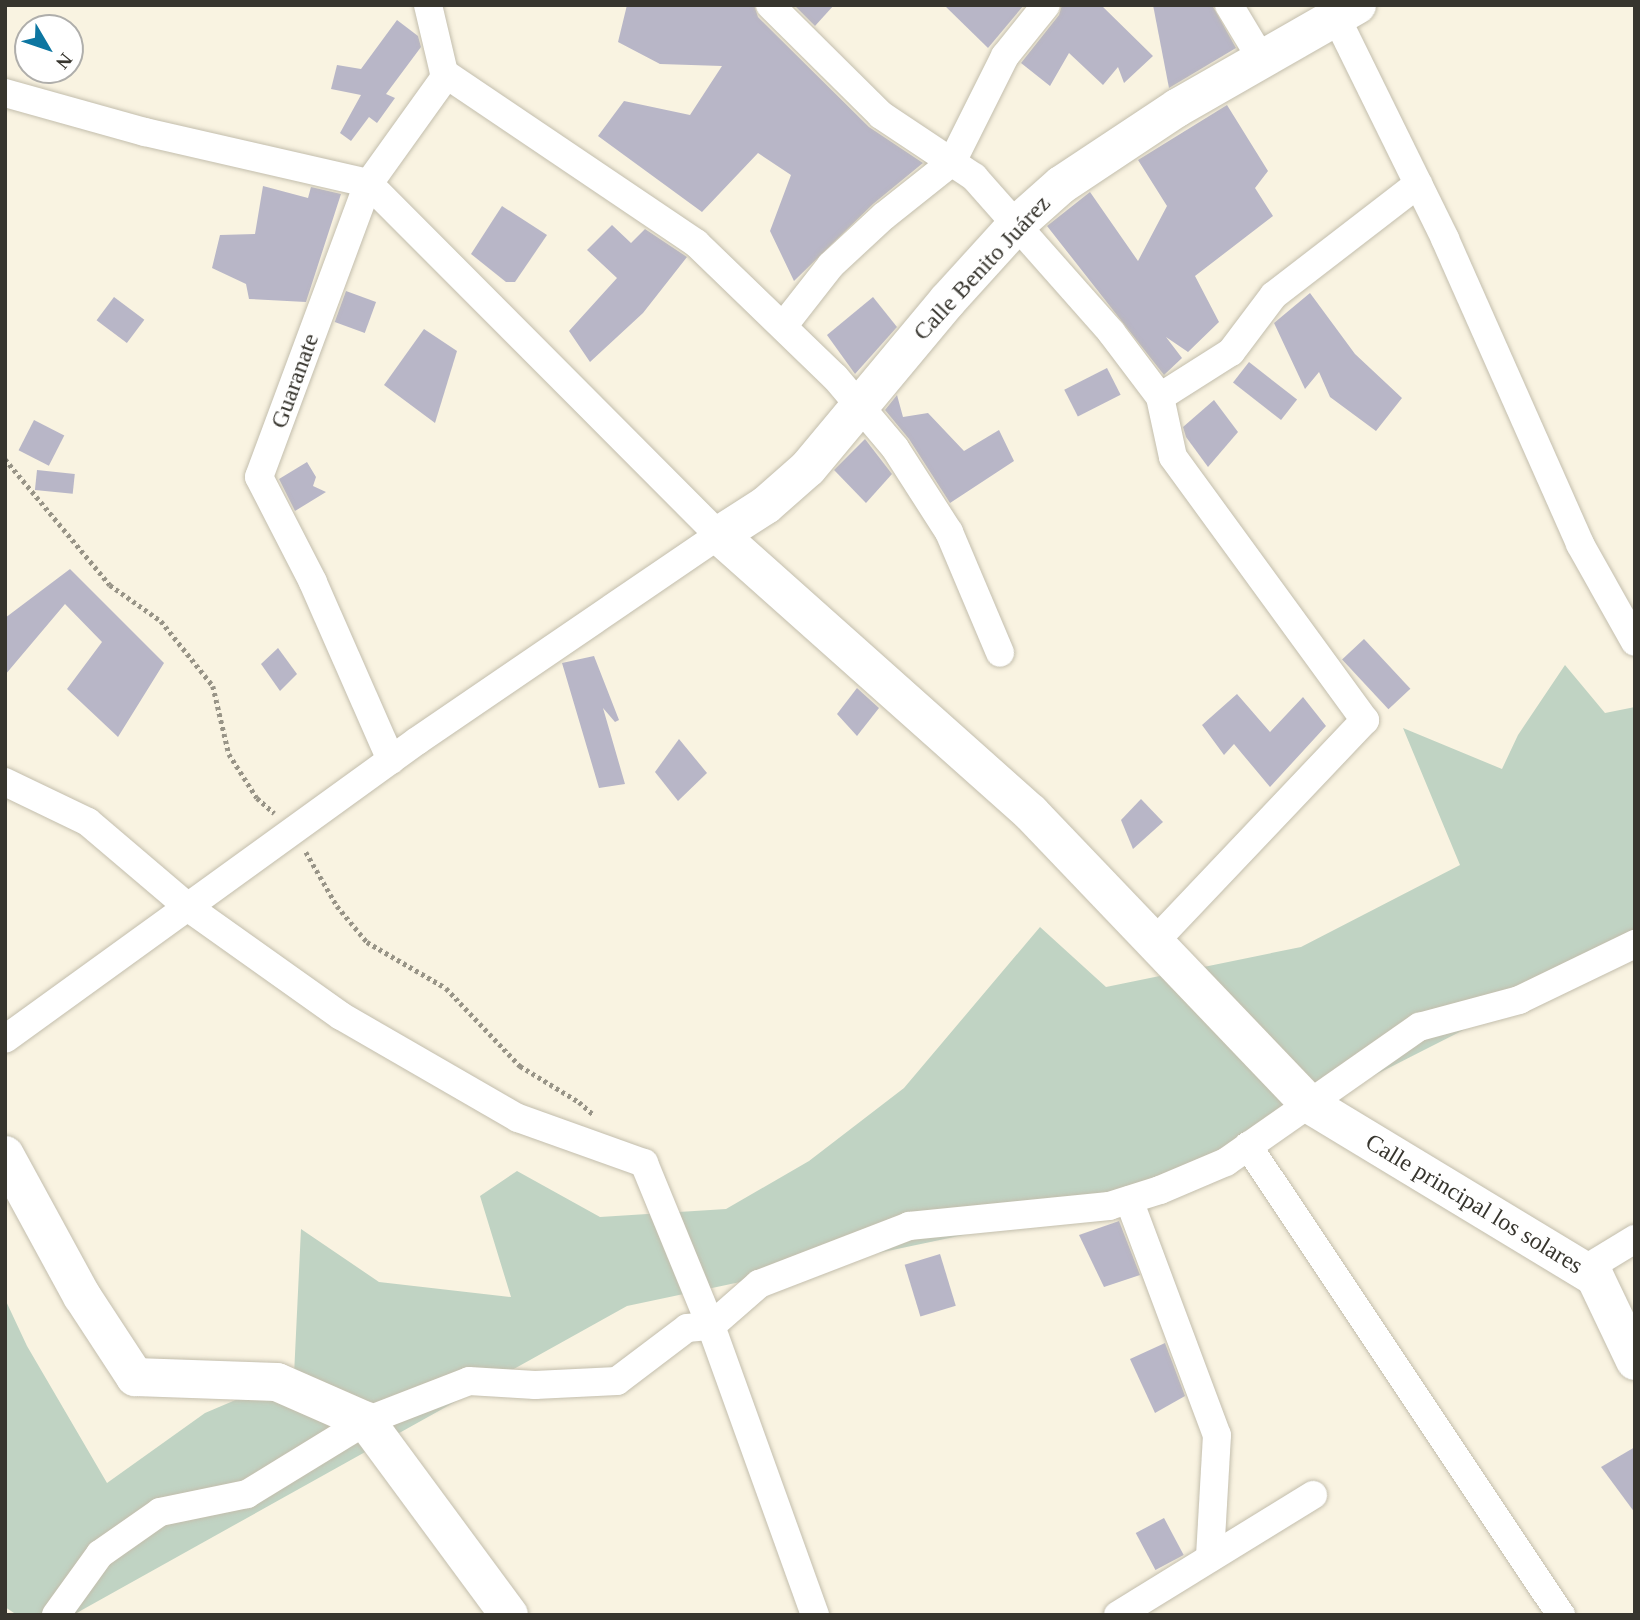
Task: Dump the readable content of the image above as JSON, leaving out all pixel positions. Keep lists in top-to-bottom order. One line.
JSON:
{"streets":{"main road":["Calle Benito Juárez","Calle principal los solares"],"street":["Guaranate"]},"crossings":[["Calle Benito Juárez","Calle principal los solares"]],"north":"bottom right"}
